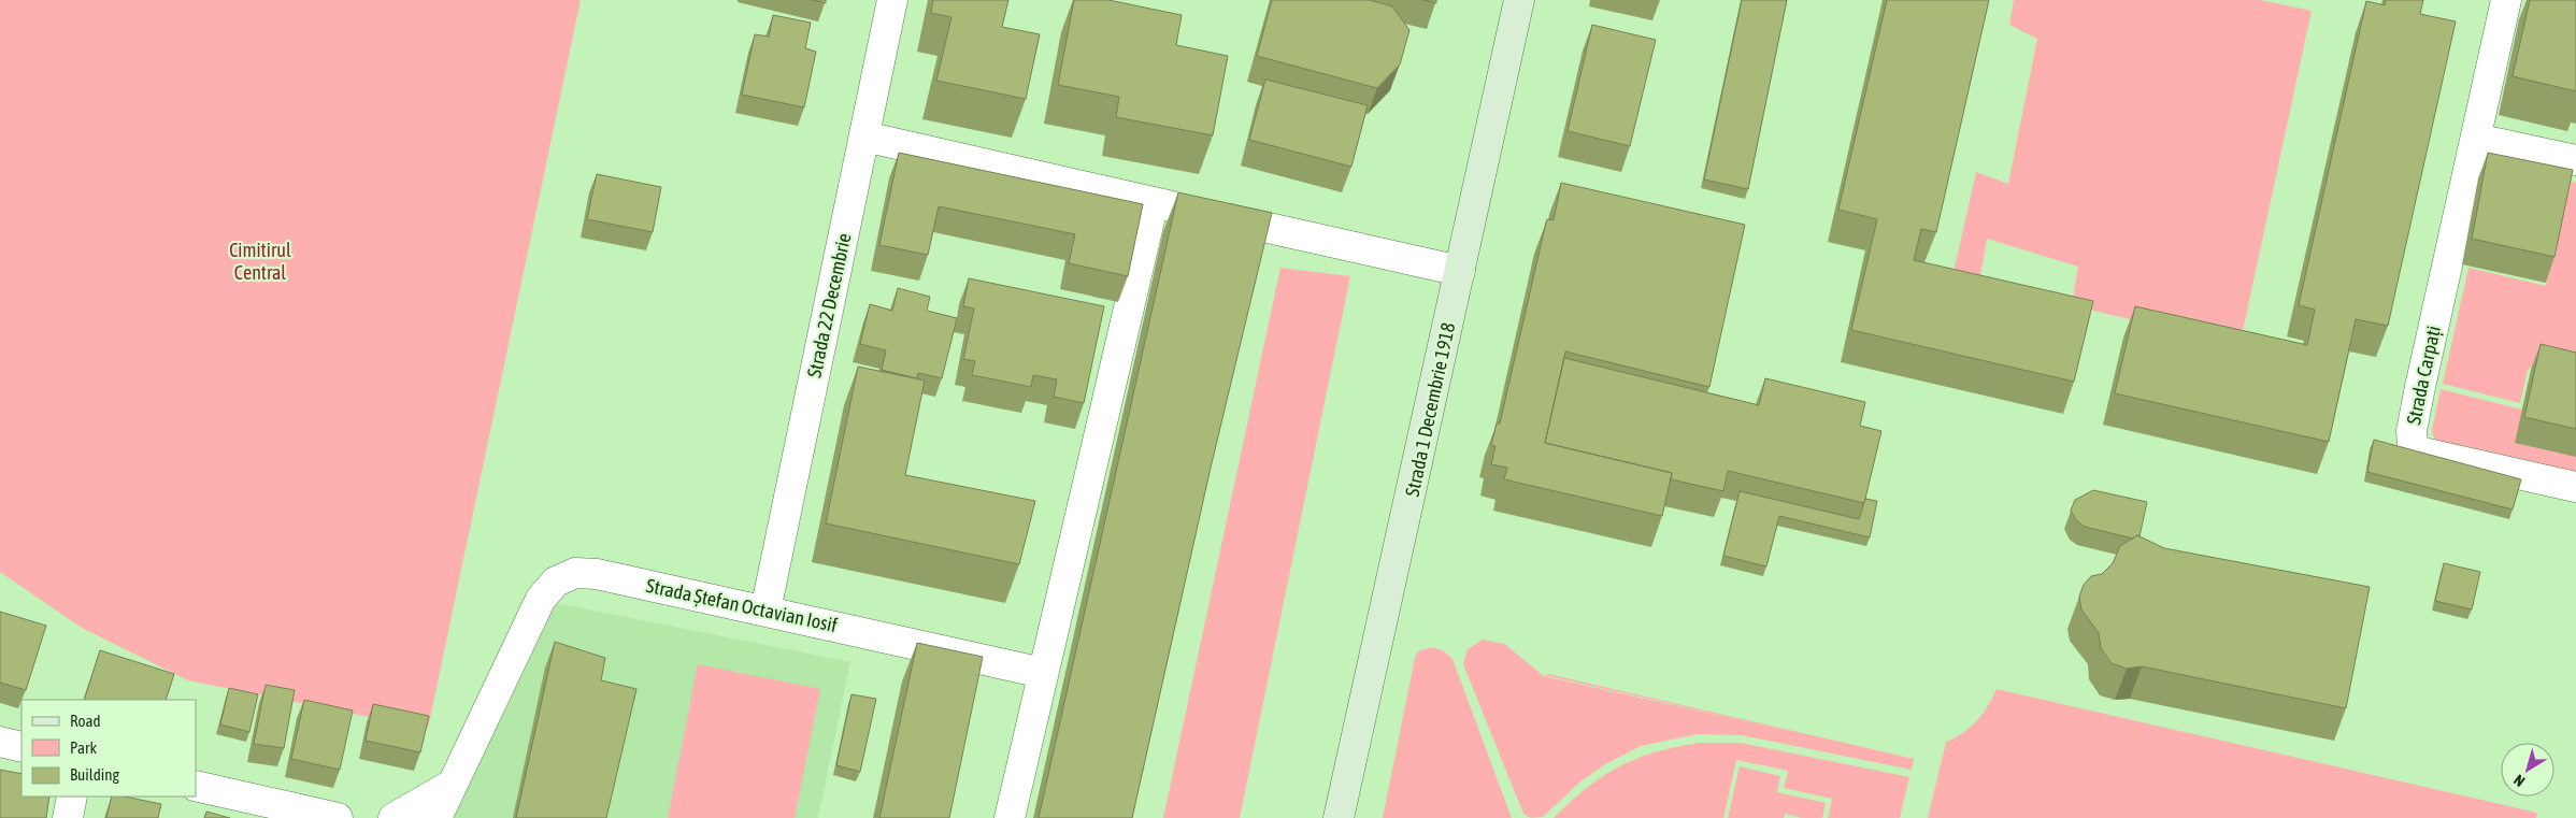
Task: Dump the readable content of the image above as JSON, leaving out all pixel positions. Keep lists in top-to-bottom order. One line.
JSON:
{"streets":{"main road":["Strada 1 Decembrie 1918"],"street":["Strada 22 Decembrie","Strada Carpați","Strada Ștefan Octavian Iosif"]},"crossings":[["Strada 22 Decembrie","Strada Ștefan Octavian Iosif"]],"parks":["Cimitirul Central"],"legend":["Road","Park","Building"],"north":"bottom left"}
